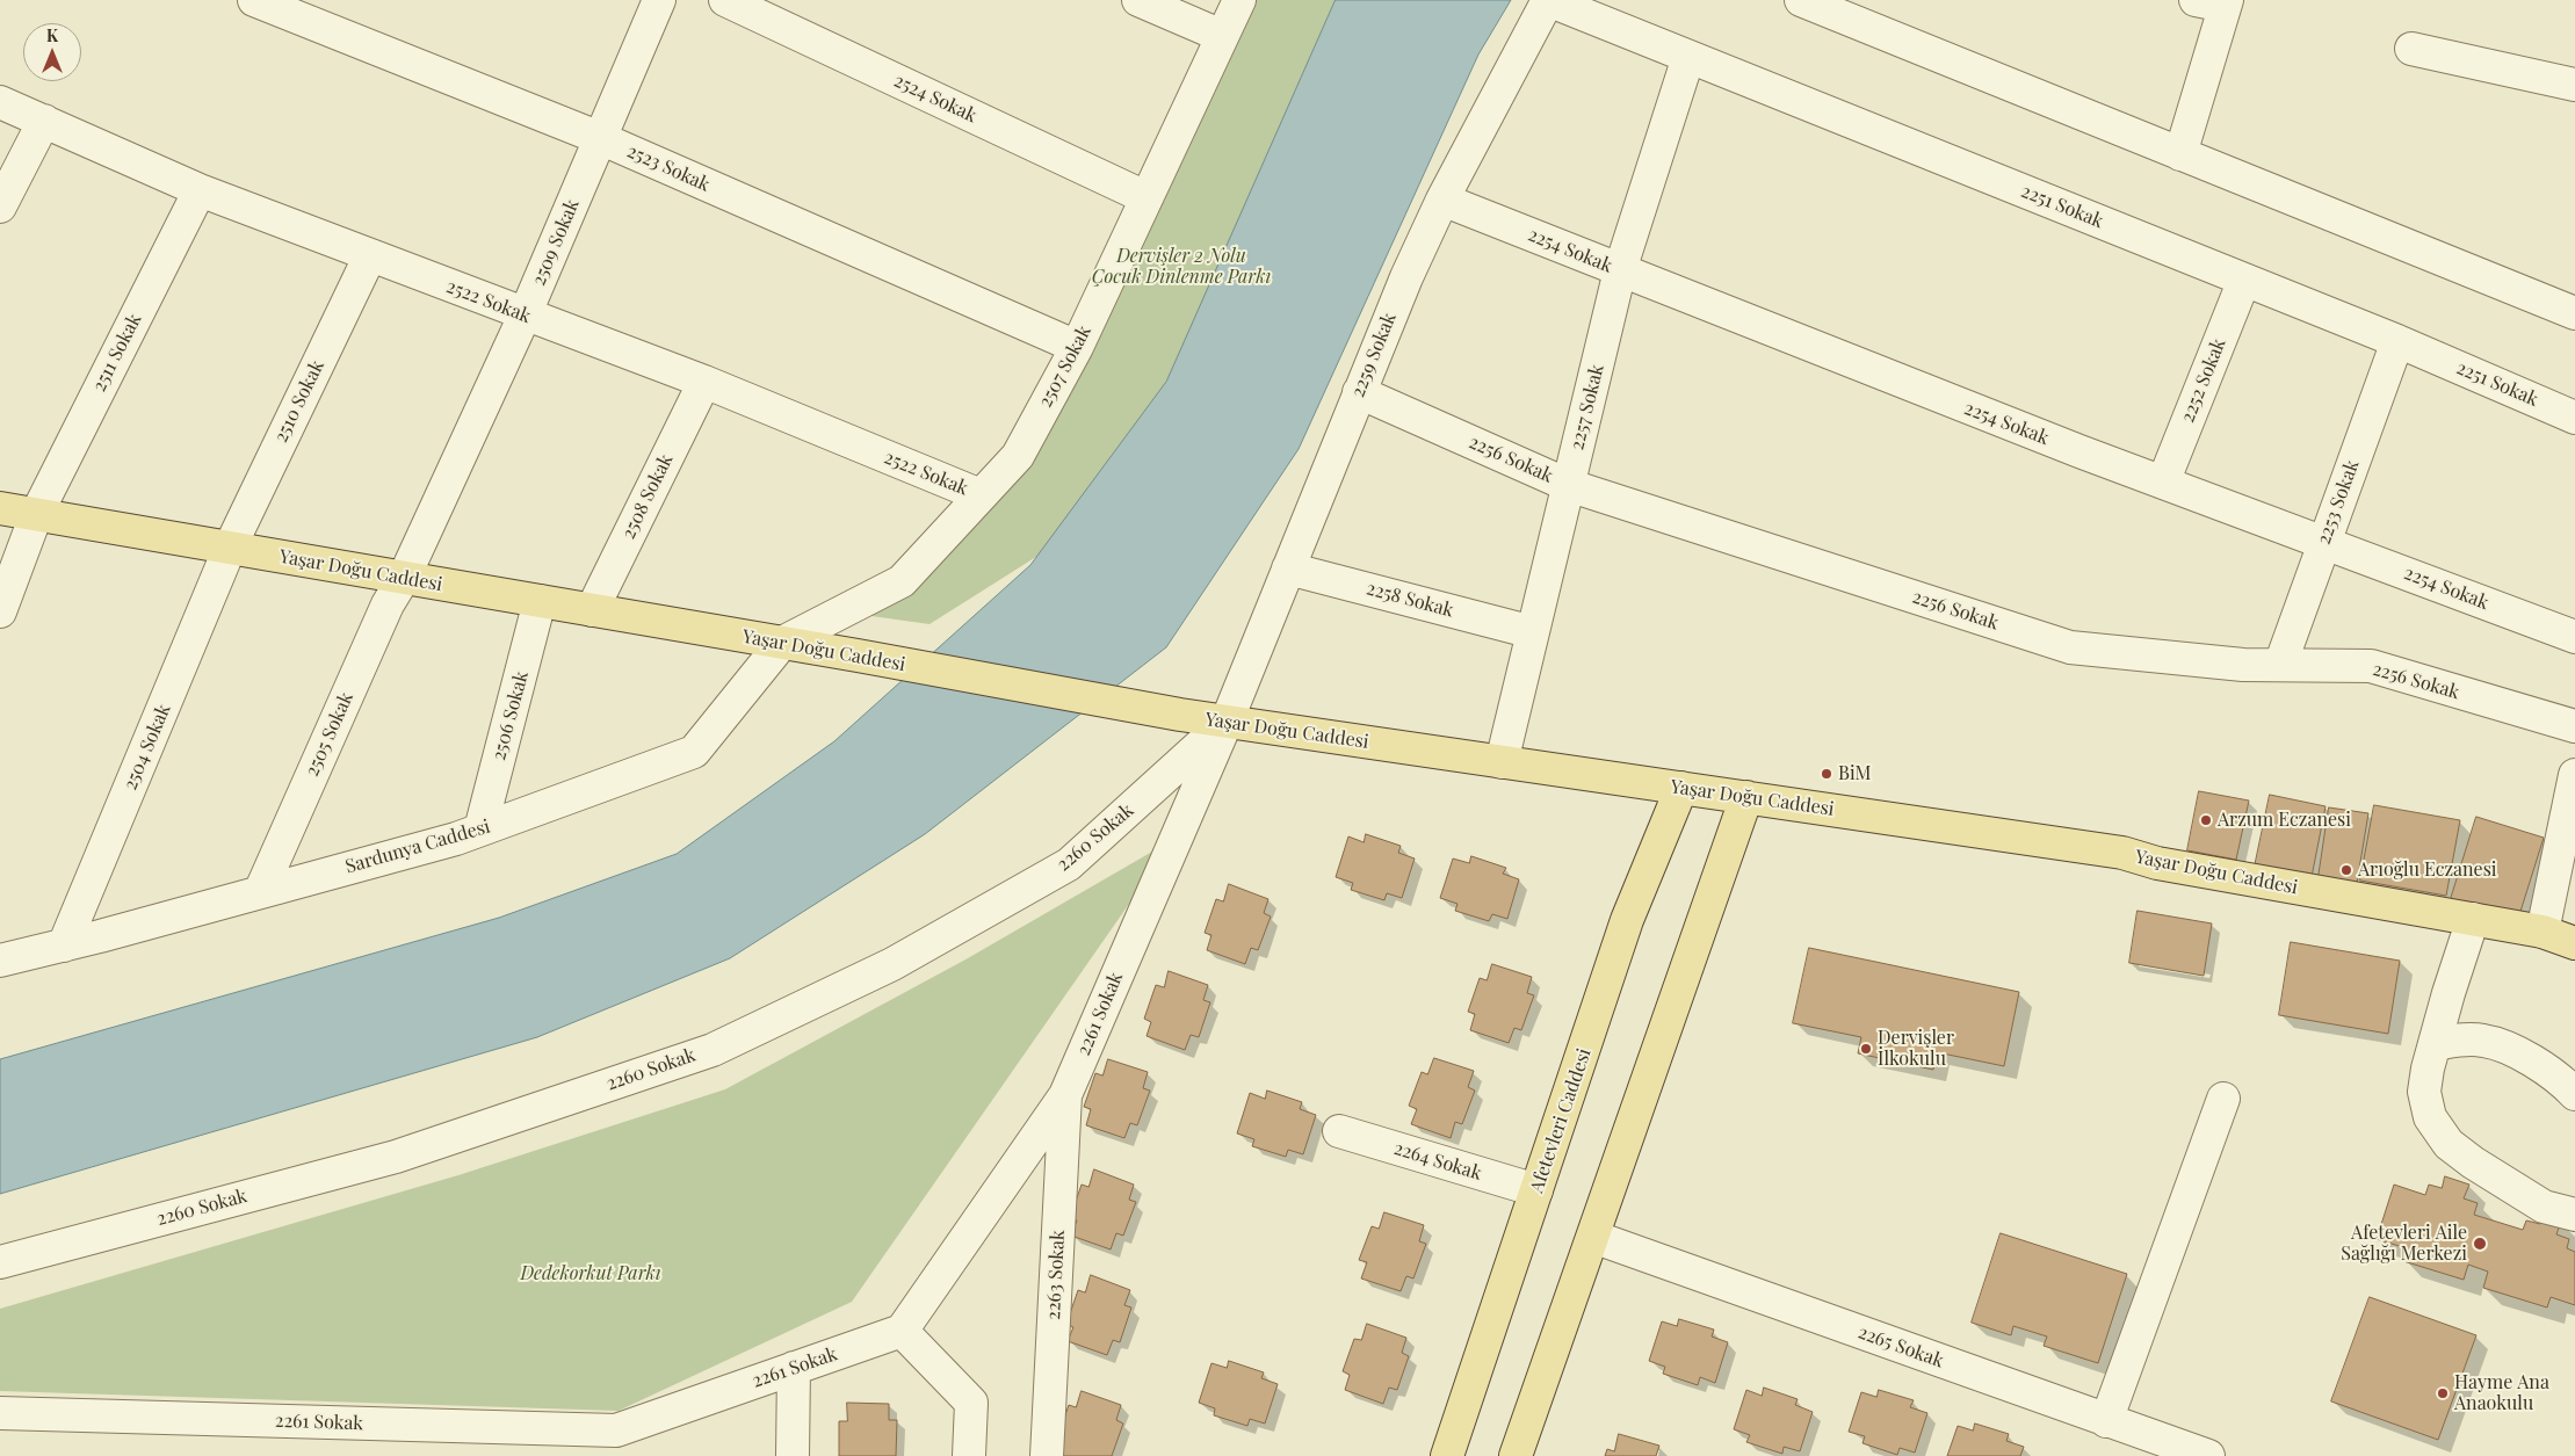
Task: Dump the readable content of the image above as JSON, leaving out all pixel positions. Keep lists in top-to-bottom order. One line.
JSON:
{"streets":{"main road":["Yaşar Doğu Caddesi","Afetevleri Caddesi"],"street":["2524 Sokak","2523 Sokak","2251 Sokak","2509 Sokak","2254 Sokak","2522 Sokak","2511 Sokak","2259 Sokak","2507 Sokak","2252 Sokak","2510 Sokak","2257 Sokak","2256 Sokak","2508 Sokak","2253 Sokak","2258 Sokak","2506 Sokak","2505 Sokak","2504 Sokak","2260 Sokak","Sardunya Caddesi","2261 Sokak","2264 Sokak","2263 Sokak","2265 Sokak"]},"crossings":[["2524 Sokak","2507 Sokak"],["2523 Sokak","2509 Sokak"],["2523 Sokak","2507 Sokak"],["2251 Sokak","2259 Sokak"],["2251 Sokak","2252 Sokak"],["2251 Sokak","2257 Sokak"],["2251 Sokak","2253 Sokak"],["2509 Sokak","2522 Sokak"],["2509 Sokak","Yaşar Doğu Caddesi"],["2509 Sokak","2505 Sokak"],["2254 Sokak","2259 Sokak"],["2254 Sokak","2252 Sokak"],["2254 Sokak","2257 Sokak"],["2254 Sokak","2253 Sokak"],["2522 Sokak","2511 Sokak"],["2522 Sokak","2507 Sokak"],["2522 Sokak","2510 Sokak"],["2522 Sokak","2508 Sokak"],["2511 Sokak","Yaşar Doğu Caddesi"],["2259 Sokak","2256 Sokak"],["2259 Sokak","Yaşar Doğu Caddesi"],["2259 Sokak","2258 Sokak"],["2259 Sokak","2260 Sokak"],["2259 Sokak","2261 Sokak"],["2507 Sokak","Yaşar Doğu Caddesi"],["2507 Sokak","Sardunya Caddesi"],["2510 Sokak","Yaşar Doğu Caddesi"],["2510 Sokak","2504 Sokak"],["2257 Sokak","2256 Sokak"],["2257 Sokak","Yaşar Doğu Caddesi"],["2257 Sokak","2258 Sokak"],["2256 Sokak","2253 Sokak"],["2508 Sokak","Yaşar Doğu Caddesi"],["Yaşar Doğu Caddesi","2506 Sokak"],["Yaşar Doğu Caddesi","2505 Sokak"],["Yaşar Doğu Caddesi","2504 Sokak"],["Yaşar Doğu Caddesi","2260 Sokak"],["Yaşar Doğu Caddesi","Sardunya Caddesi"],["Yaşar Doğu Caddesi","2261 Sokak"],["Yaşar Doğu Caddesi","Afetevleri Caddesi"],["2506 Sokak","Sardunya Caddesi"],["2505 Sokak","Sardunya Caddesi"],["2504 Sokak","Sardunya Caddesi"],["2260 Sokak","2261 Sokak"],["2261 Sokak","2263 Sokak"],["Afetevleri Caddesi","2264 Sokak"]],"parks":["Dervişler 2 Nolu Çocuk Dinlenme Parkı","Dedekorkut Parkı"],"places":["BiM","Arzum Eczanesi","Arıoğlu Eczanesi","Dervişler İlkokulu","Afetevleri Aile Sağlığı Merkezi","Hayme Ana Anaokulu"],"north":"top"}
